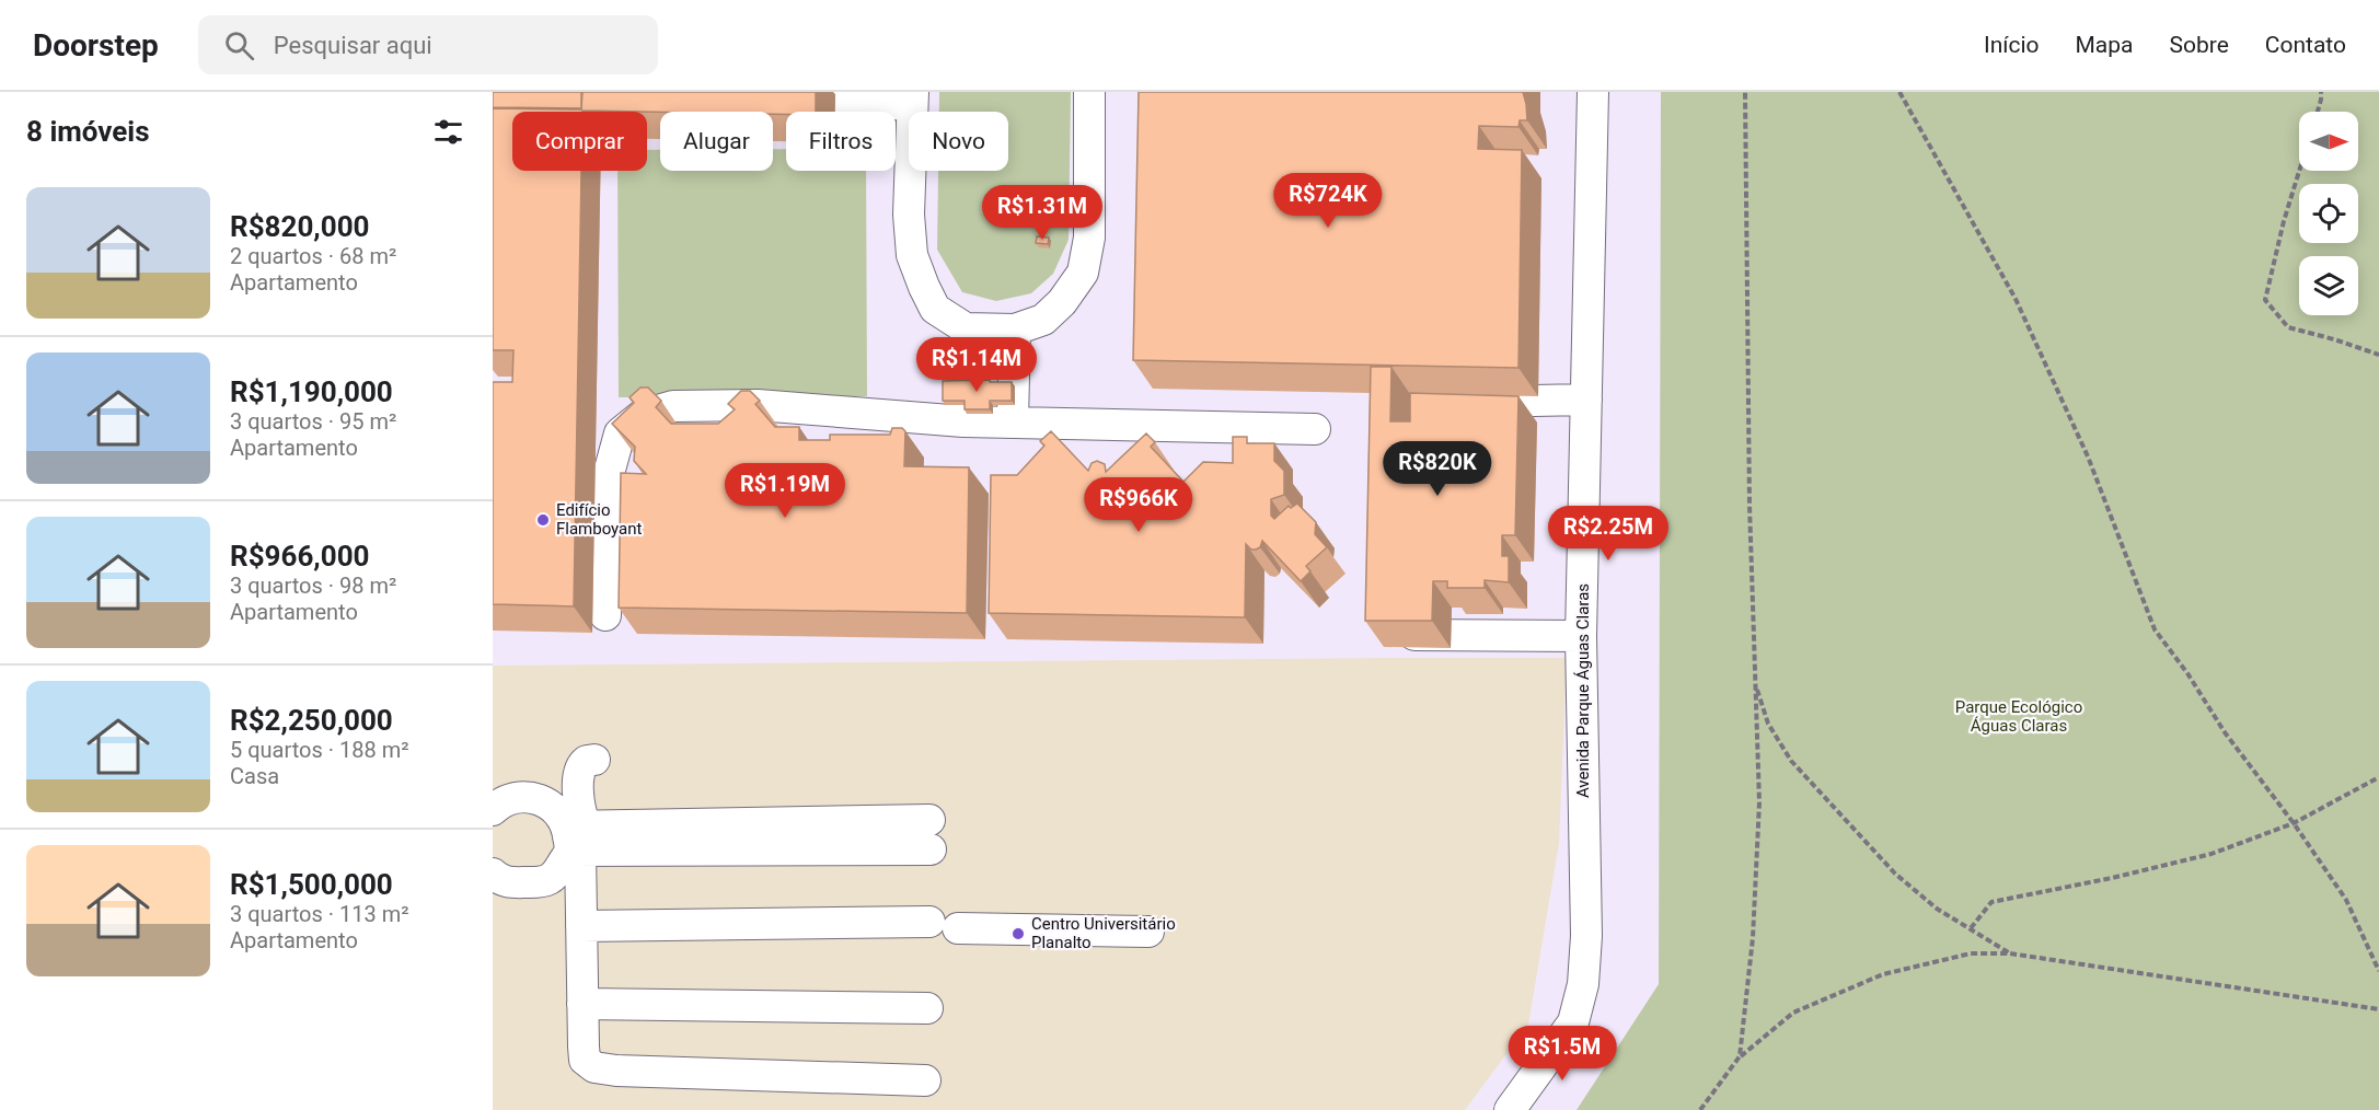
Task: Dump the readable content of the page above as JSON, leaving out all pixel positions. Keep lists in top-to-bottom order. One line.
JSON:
{"streets":{"street":["Avenida Parque Águas Claras"]},"parks":["Parque Ecológico Águas Claras"],"places":["Edifício Flamboyant","Centro Universitário Planalto"],"north":"right","page":{"header":"Doorstep","search":"Pesquisar aqui","nav":["Início","Mapa","Sobre","Contato"],"heading":"8 imóveis","chip":["Comprar","Alugar","Filtros","Novo"],"list":[{"name":"R$820,000","note":"2 quartos · 68 m² · Apartamento"},{"name":"R$1,190,000","note":"3 quartos · 95 m² · Apartamento"},{"name":"R$966,000","note":"3 quartos · 98 m² · Apartamento"},{"name":"R$2,250,000","note":"5 quartos · 188 m² · Casa"},{"name":"R$1,500,000","note":"3 quartos · 113 m² · Apartamento"}],"price":["R$724K","R$1.31M","R$1.14M","R$820K","R$1.19M","R$966K","R$2.25M","R$1.5M"]}}
